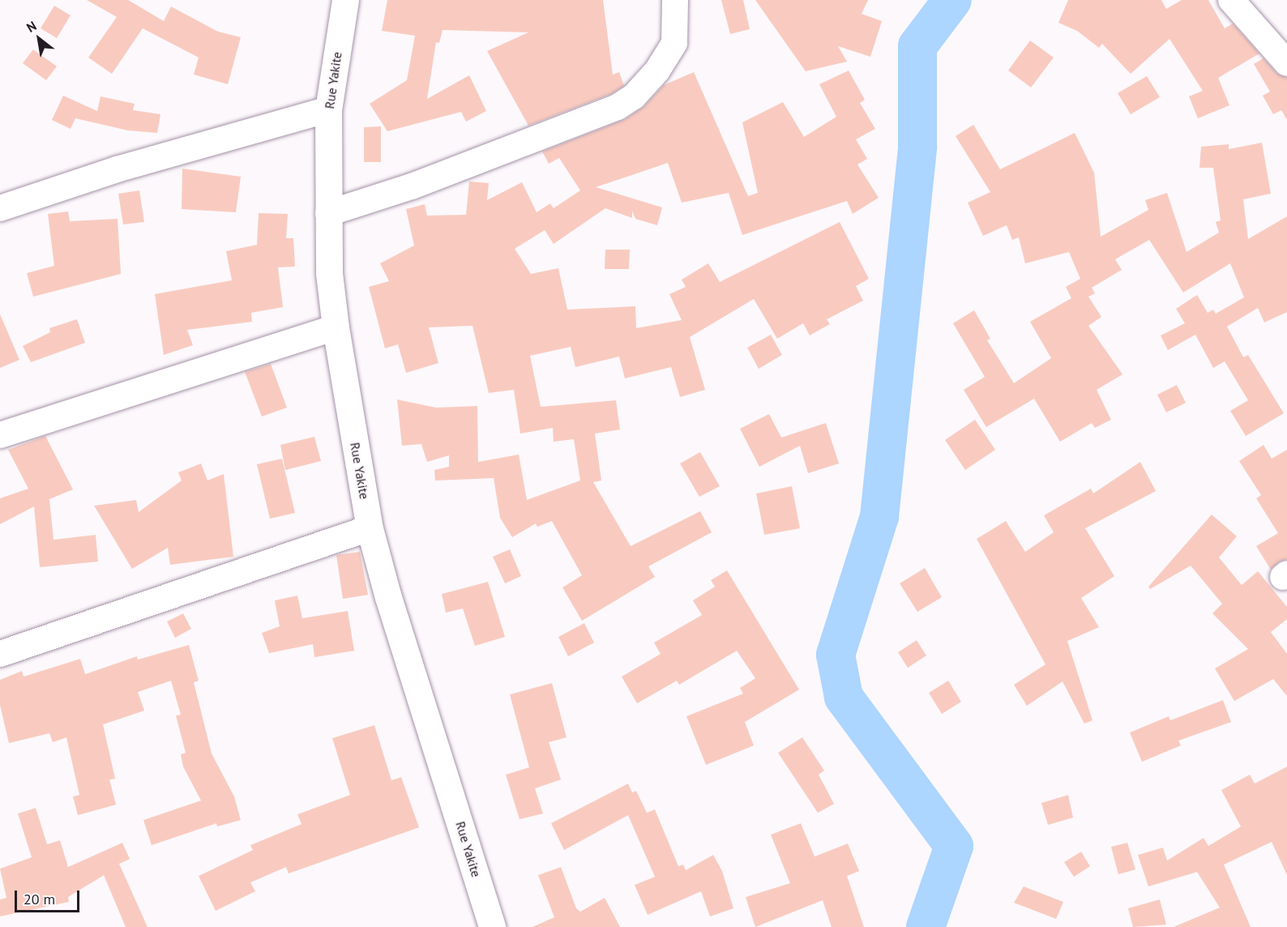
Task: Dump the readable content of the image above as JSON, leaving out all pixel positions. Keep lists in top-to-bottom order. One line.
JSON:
{"streets":{"main road":["Rue Yakite"]},"scale_bar":"20 m","north":"top left"}
